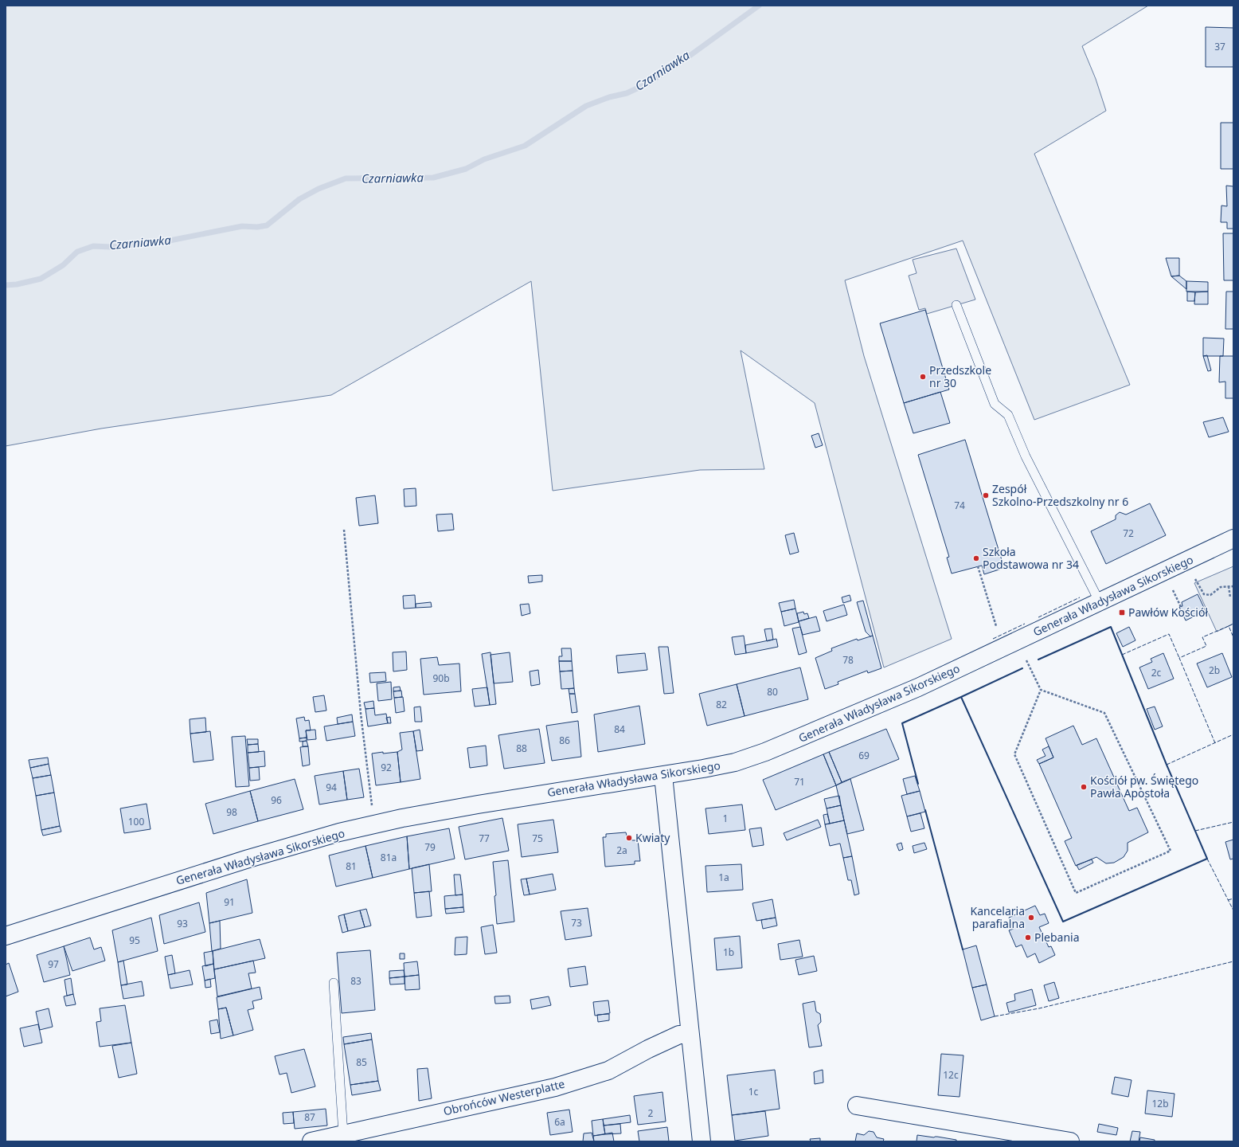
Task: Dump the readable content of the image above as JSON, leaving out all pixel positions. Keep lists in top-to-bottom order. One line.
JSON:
{"streets":{"street":["Generała Władysława Sikorskiego","Obrońców Westerplatte"]},"water":["Czarniawka"],"places":{"other":["Przedszkole nr 30","Zespół Szkolno-Przedszkolny nr 6","Szkoła Podstawowa nr 34","Kościół pw. Świętego Pawła Apostoła","Kwiaty","Kancelaria parafialna","Plebania"],"transit":["Pawłów Kościół"]},"house_numbers":["37","74","72","78","2b","2c","90b","80","82","84","86","88","69","92","71","94","96","98","1","100","77","75","79","2a","81a","81","1a","91","73","93","95","1b","97","83","85","12c","1c","12b","2","87","6a"]}
